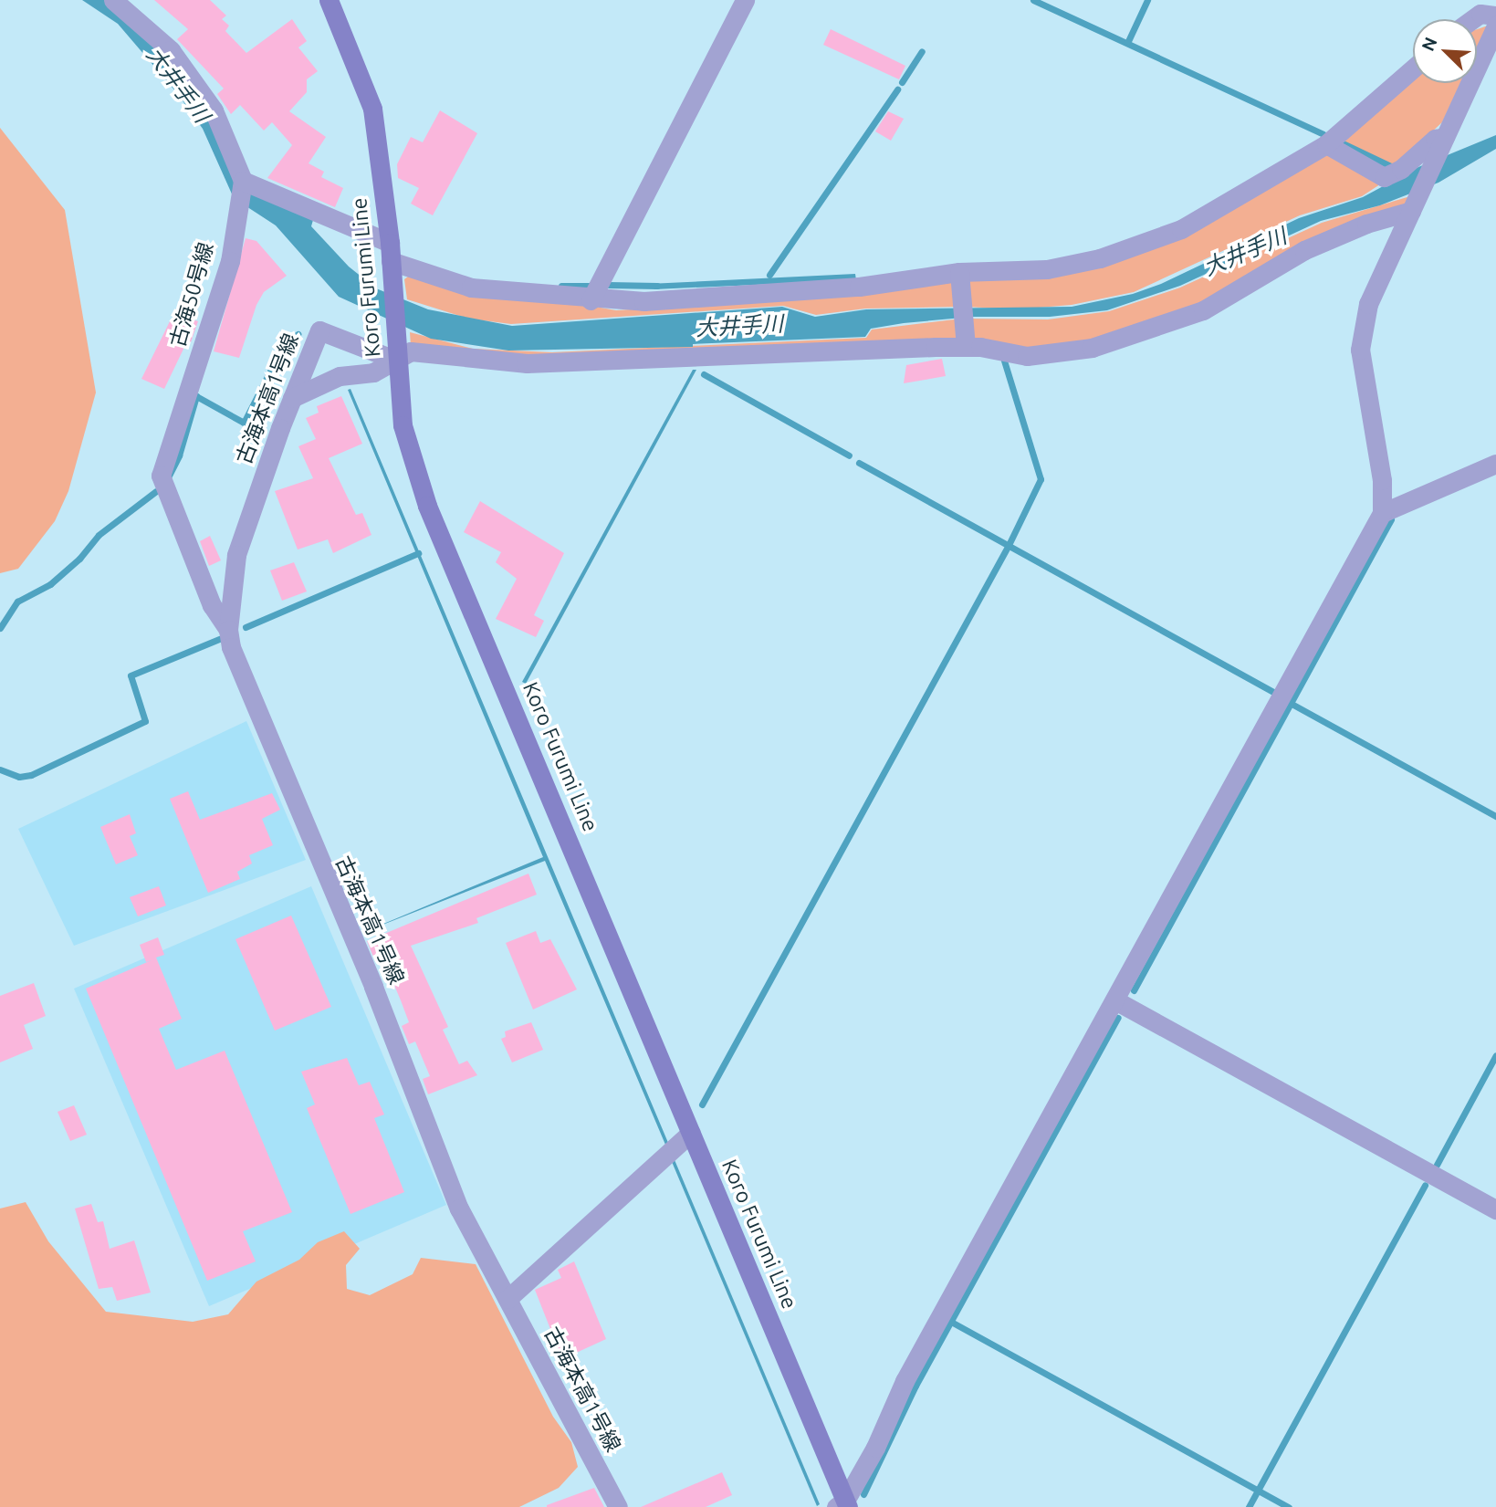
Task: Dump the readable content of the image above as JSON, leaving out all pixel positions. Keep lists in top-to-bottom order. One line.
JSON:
{"streets":{"main road":["Koro Furumi Line"],"street":["古海50号線","古海本高1号線"]},"crossings":[["Koro Furumi Line","古海本高1号線"],["古海50号線","古海本高1号線"]],"water":["大井手川"],"north":"top left"}
